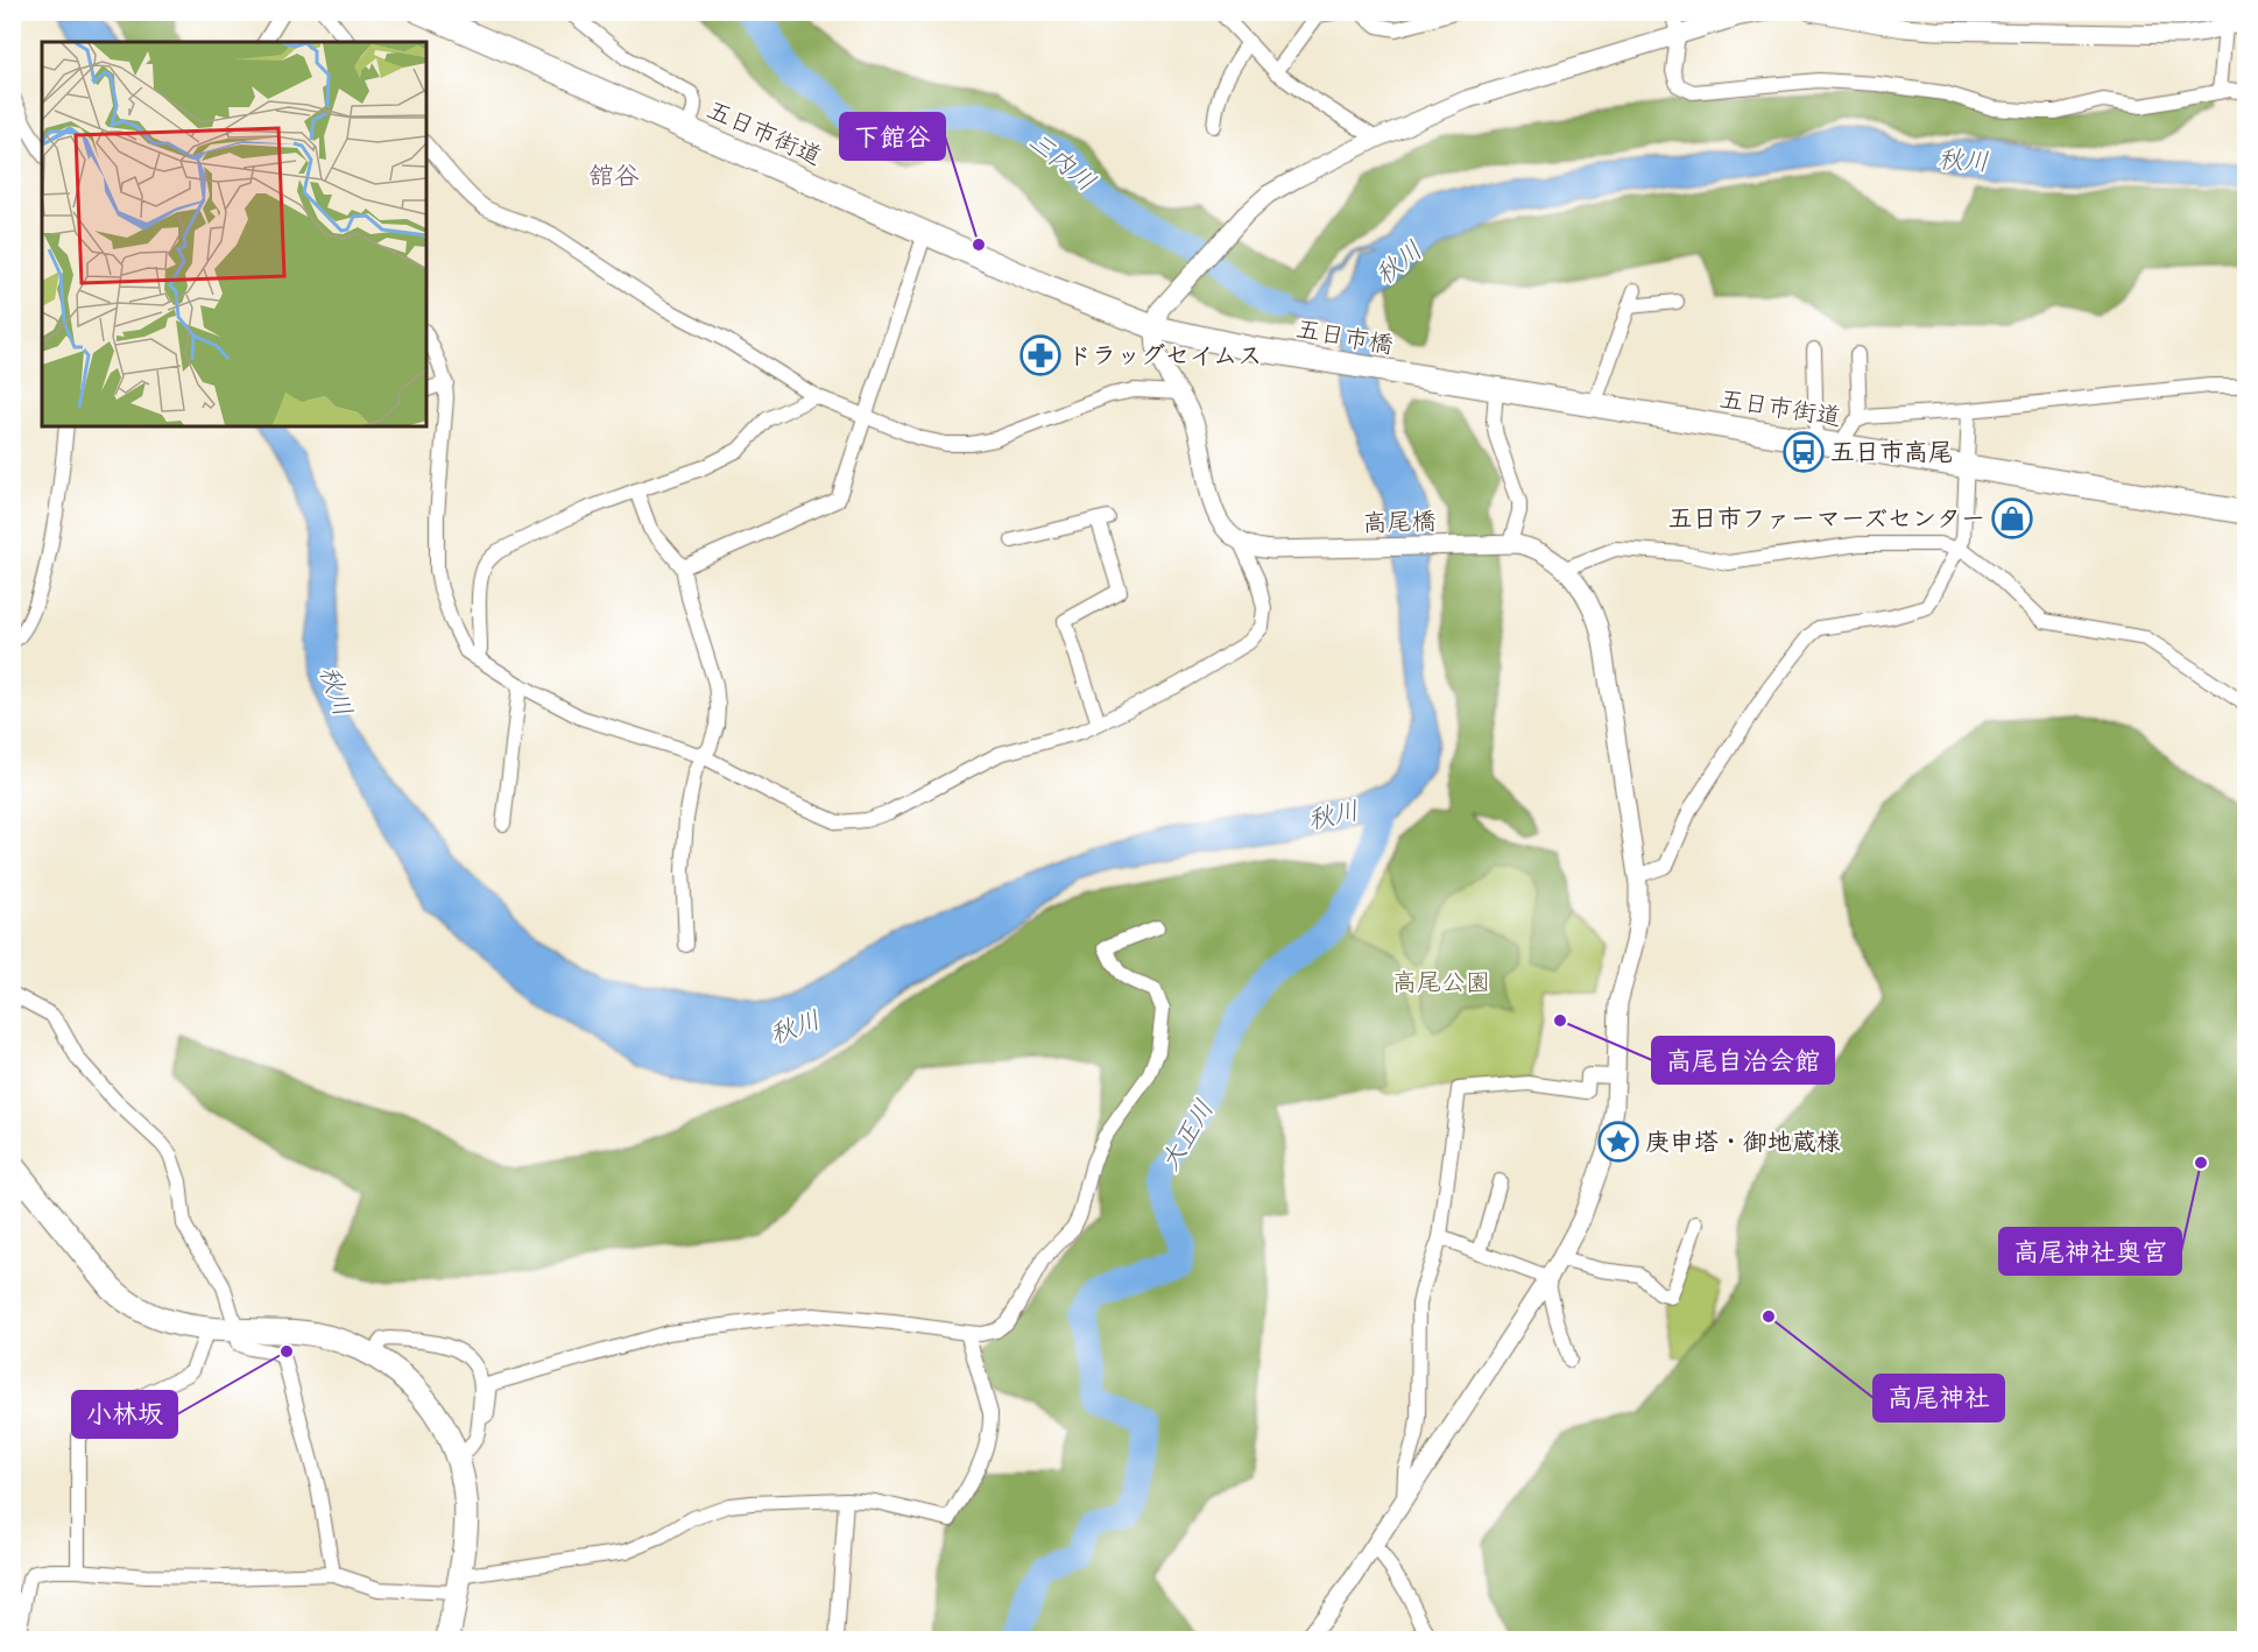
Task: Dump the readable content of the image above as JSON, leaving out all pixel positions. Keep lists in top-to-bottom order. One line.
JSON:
{"streets":{"main road":["五日市街道","五日市橋"],"street":["高尾橋"]},"crossings":[["五日市街道","五日市橋"]],"districts":["舘谷"],"water":["秋川","三内川","大正川"],"parks":["高尾公園"],"places":{"other":["下館谷","高尾自治会館","高尾神社奥宮","高尾神社","小林坂"],"pharmacy":["ドラッグセイムス"],"bus stop":["五日市高尾"],"shop":["五日市ファーマーズセンター"],"place":["庚申塔・御地蔵様"]}}
